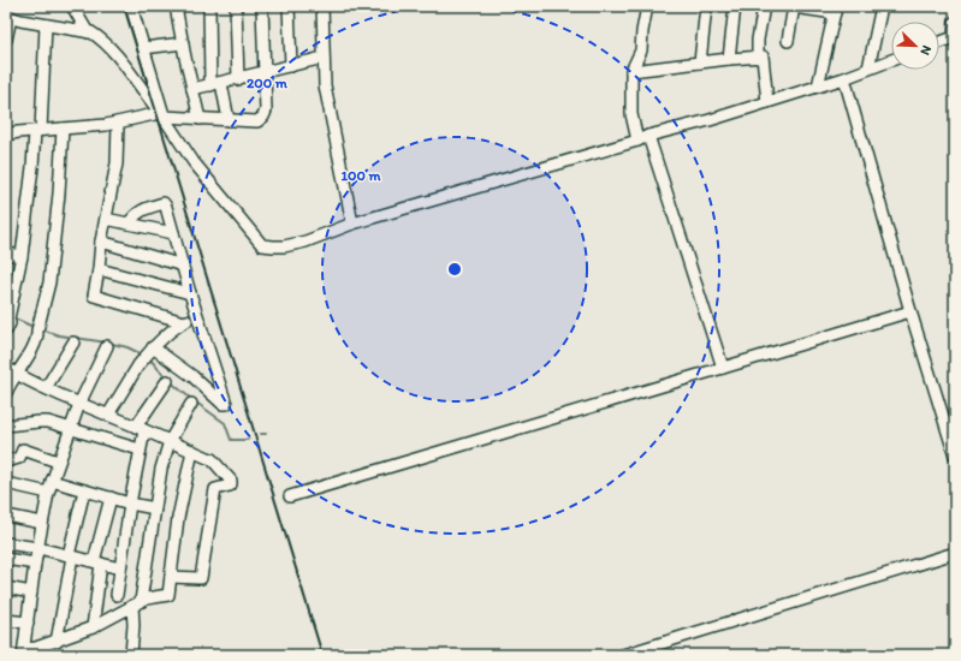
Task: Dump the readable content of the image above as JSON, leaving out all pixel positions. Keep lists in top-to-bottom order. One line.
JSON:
{"north":"bottom right","rings":["200 m","100 m"]}
